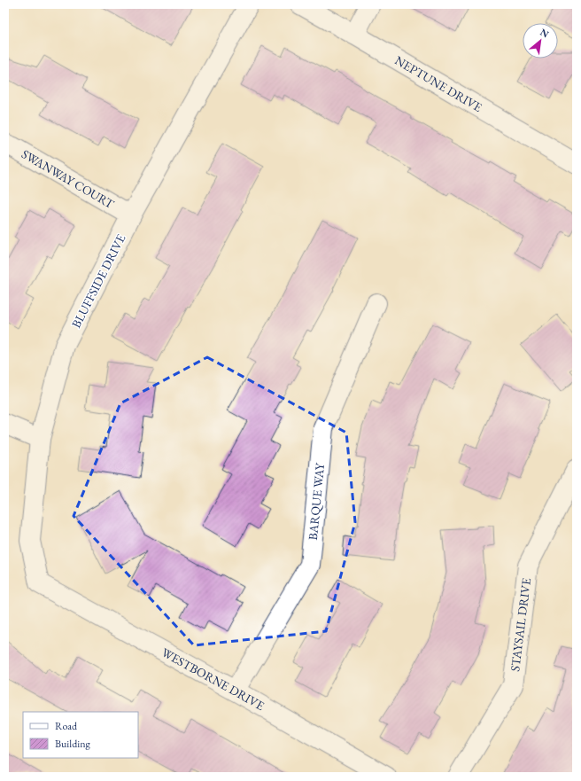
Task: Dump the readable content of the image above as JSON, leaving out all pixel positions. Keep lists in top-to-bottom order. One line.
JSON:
{"streets":{"street":["NEPTUNE DRIVE","SWANWAY COURT","BLUFFSIDE DRIVE","BARQUE WAY","STAYSAIL DRIVE","WESTBORNE DRIVE"]},"crossings":[["SWANWAY COURT","BLUFFSIDE DRIVE"],["BLUFFSIDE DRIVE","WESTBORNE DRIVE"],["BARQUE WAY","WESTBORNE DRIVE"]],"legend":["Road","Building"],"north":"top right"}
